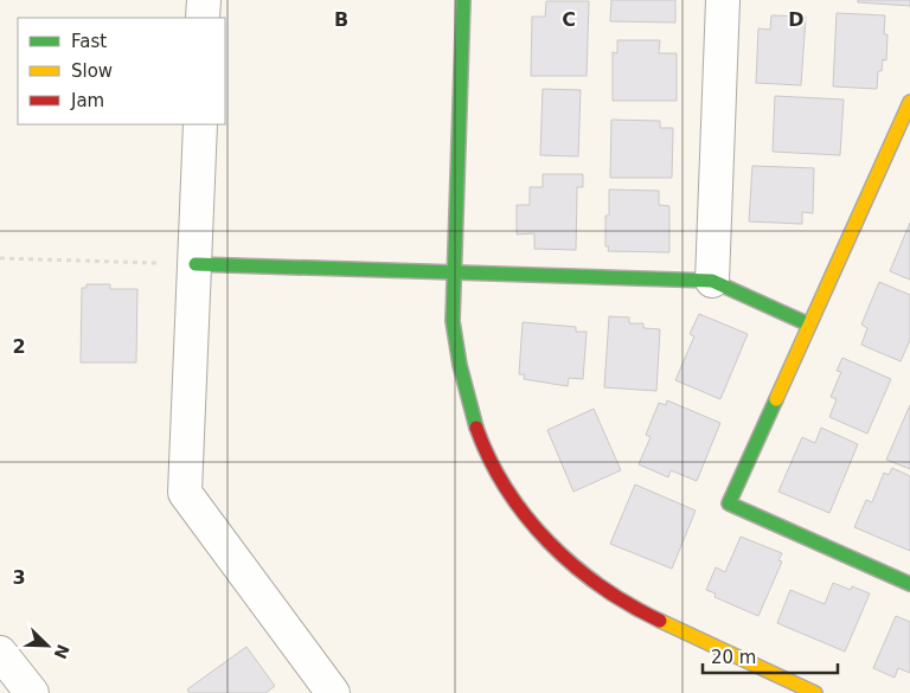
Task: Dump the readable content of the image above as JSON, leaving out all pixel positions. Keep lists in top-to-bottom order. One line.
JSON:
{"legend":["Fast","Slow","Jam"],"scale_bar":"20 m","north":"bottom right","grid":{"columns":["B","C","D"],"rows":["2","3"]}}
